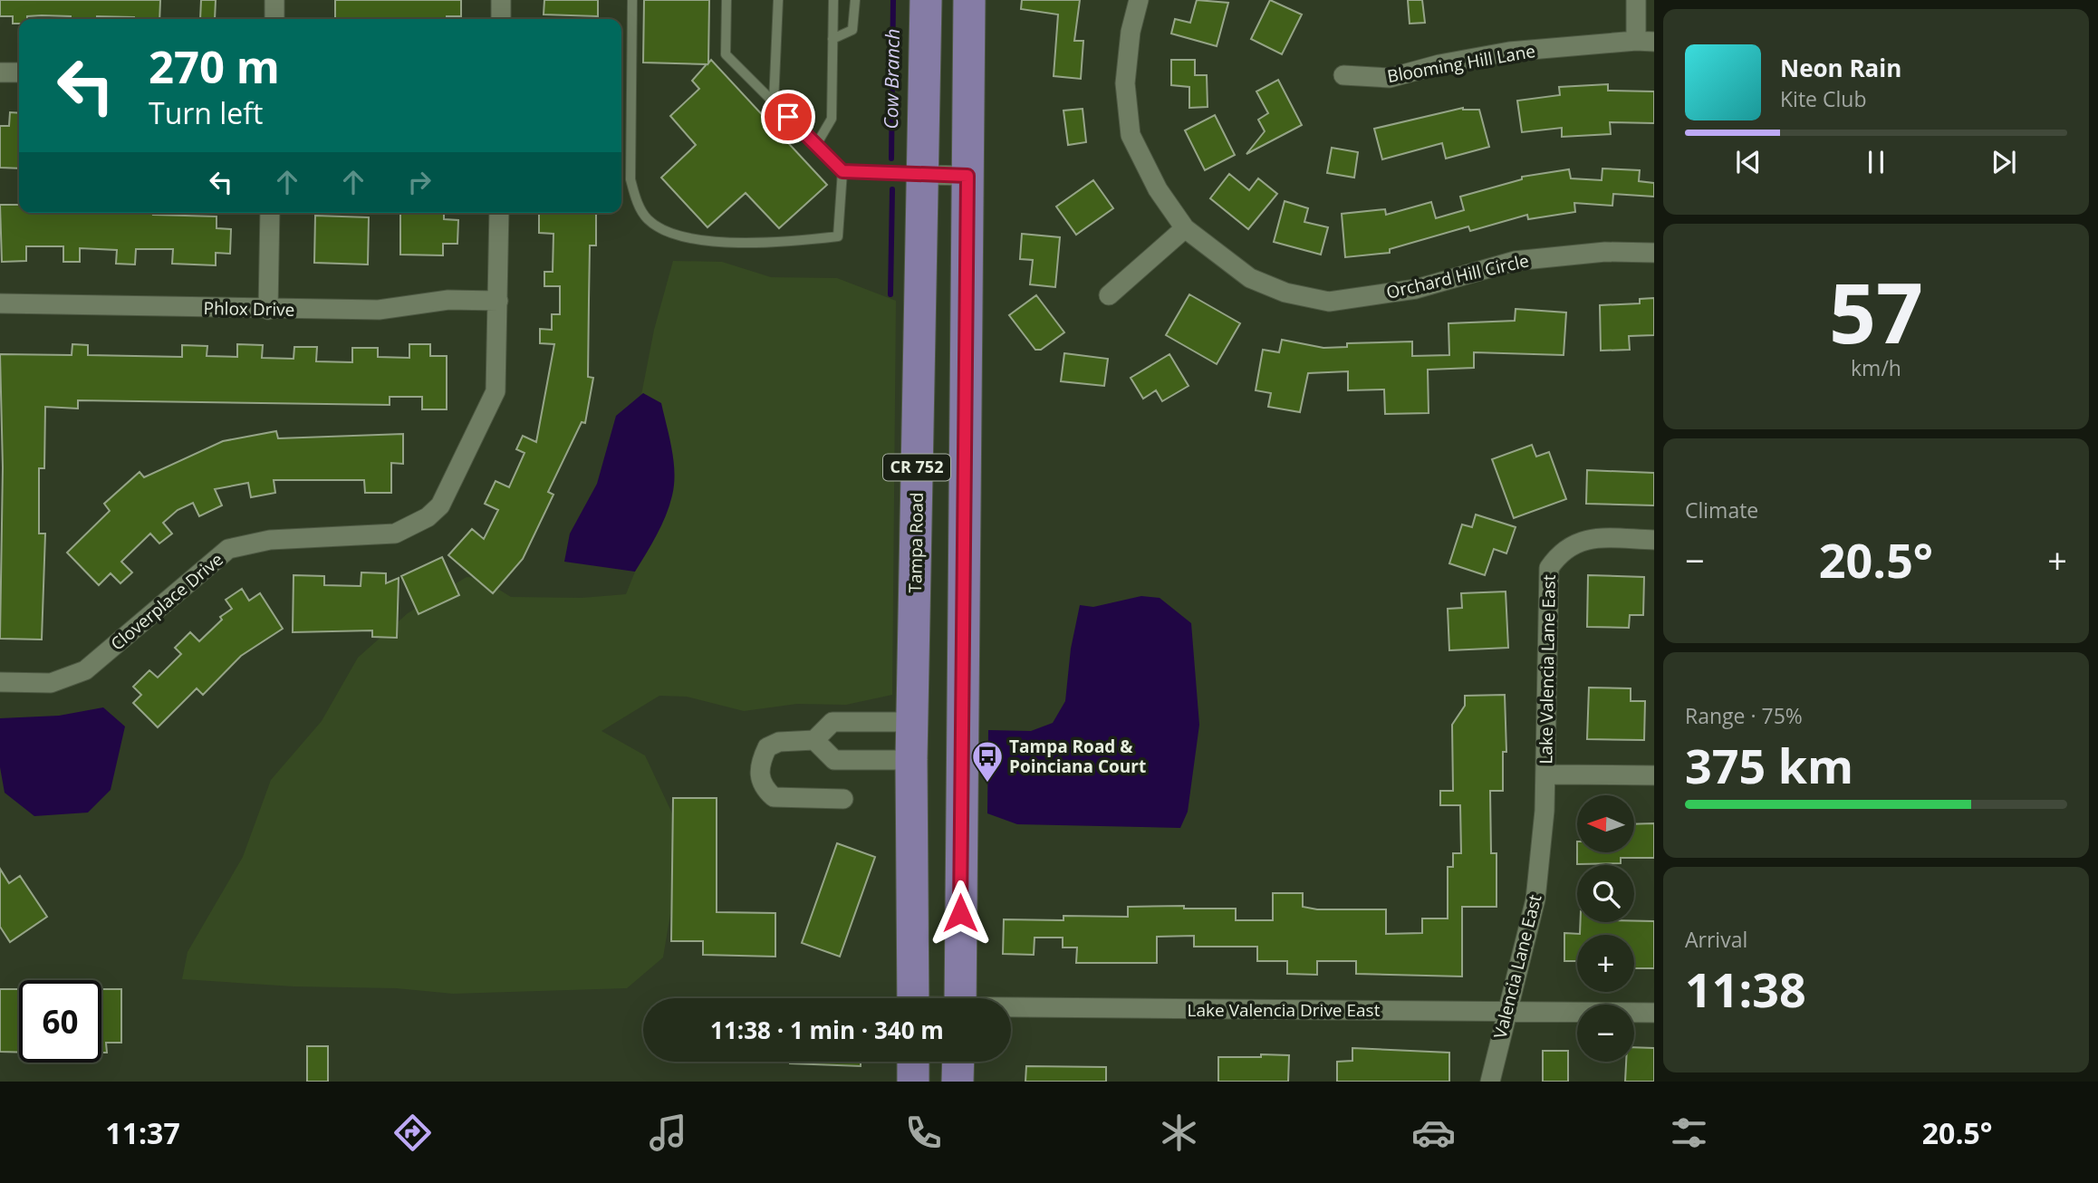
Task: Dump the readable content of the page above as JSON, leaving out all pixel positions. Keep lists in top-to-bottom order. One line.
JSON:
{"streets":{"main road":["CR 752","Tampa Road"],"street":["Blooming Hill Lane","Orchard Hill Circle","Phlox Drive","Cloverplace Drive","Lake Valencia Lane East","Valencia Lane East","Lake Valencia Drive East"]},"crossings":[["Phlox Drive","Cloverplace Drive"],["Lake Valencia Lane East","Valencia Lane East"],["Valencia Lane East","Lake Valencia Drive East"]],"water":["Cow Branch"],"places":{"bus stop":["Tampa Road & Poinciana Court"]},"north":"left","page":{"turn":["270 m","Turn left"],"song":["Neon Rain","Kite Club"],"tile":[["57","km/h"],"Climate",["Range · 75%","375 km"],["Arrival","11:38"]],"heat":["−","20.5°","+"],"map_buttons":["+","−"],"limit":"60","trip":"11:38 · 1 min · 340 m","tabs":["11:37","20.5°"]}}
